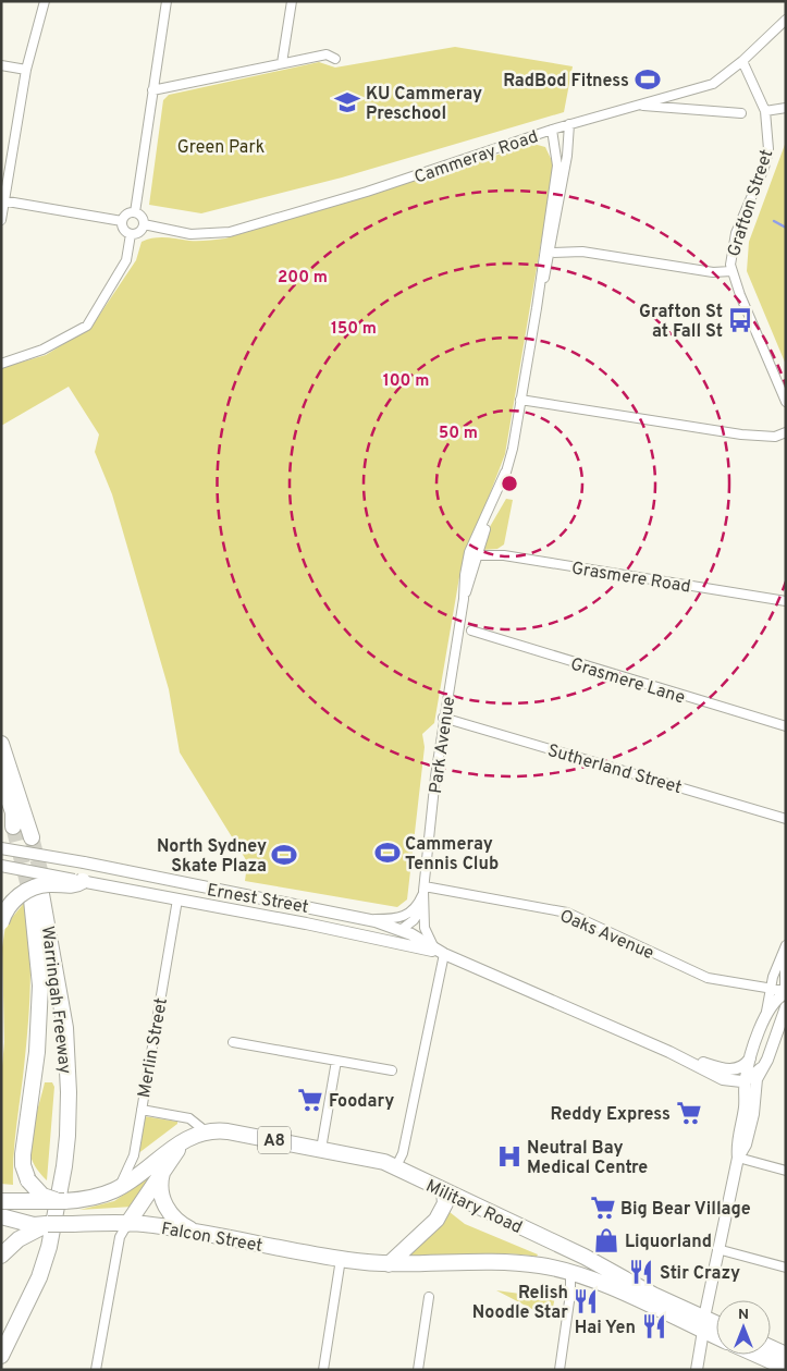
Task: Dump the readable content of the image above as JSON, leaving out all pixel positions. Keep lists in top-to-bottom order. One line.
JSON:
{"streets":{"highway":["Warringah Freeway","A8","Military Road","Falcon Street"],"main road":["Ernest Street"],"street":["Cammeray Road","Grafton Street","Grasmere Road","Grasmere Lane","Park Avenue","Sutherland Street","Oaks Avenue","Merlin Street"]},"crossings":[["Cammeray Road","Grafton Street"],["Cammeray Road","Park Avenue"],["Grasmere Road","Park Avenue"],["Park Avenue","Sutherland Street"],["Park Avenue","Ernest Street"],["Park Avenue","Oaks Avenue"],["Ernest Street","Merlin Street"],["Warringah Freeway","Military Road"],["Merlin Street","Military Road"],["Military Road","Falcon Street"]],"parks":["Green Park"],"places":{"sports":["RadBod Fitness","Cammeray Tennis Club","North Sydney Skate Plaza"],"school or university":["KU Cammeray Preschool"],"bus stop":["Grafton St at Fall St"],"supermarket":["Foodary","Reddy Express","Big Bear Village"],"hospital":["Neutral Bay Medical Centre"],"shop":["Liquorland"],"restaurant":["Stir Crazy","Relish Noodle Star","Hai Yen"]},"north":"top","rings":["200 m","150 m","100 m","50 m"]}
